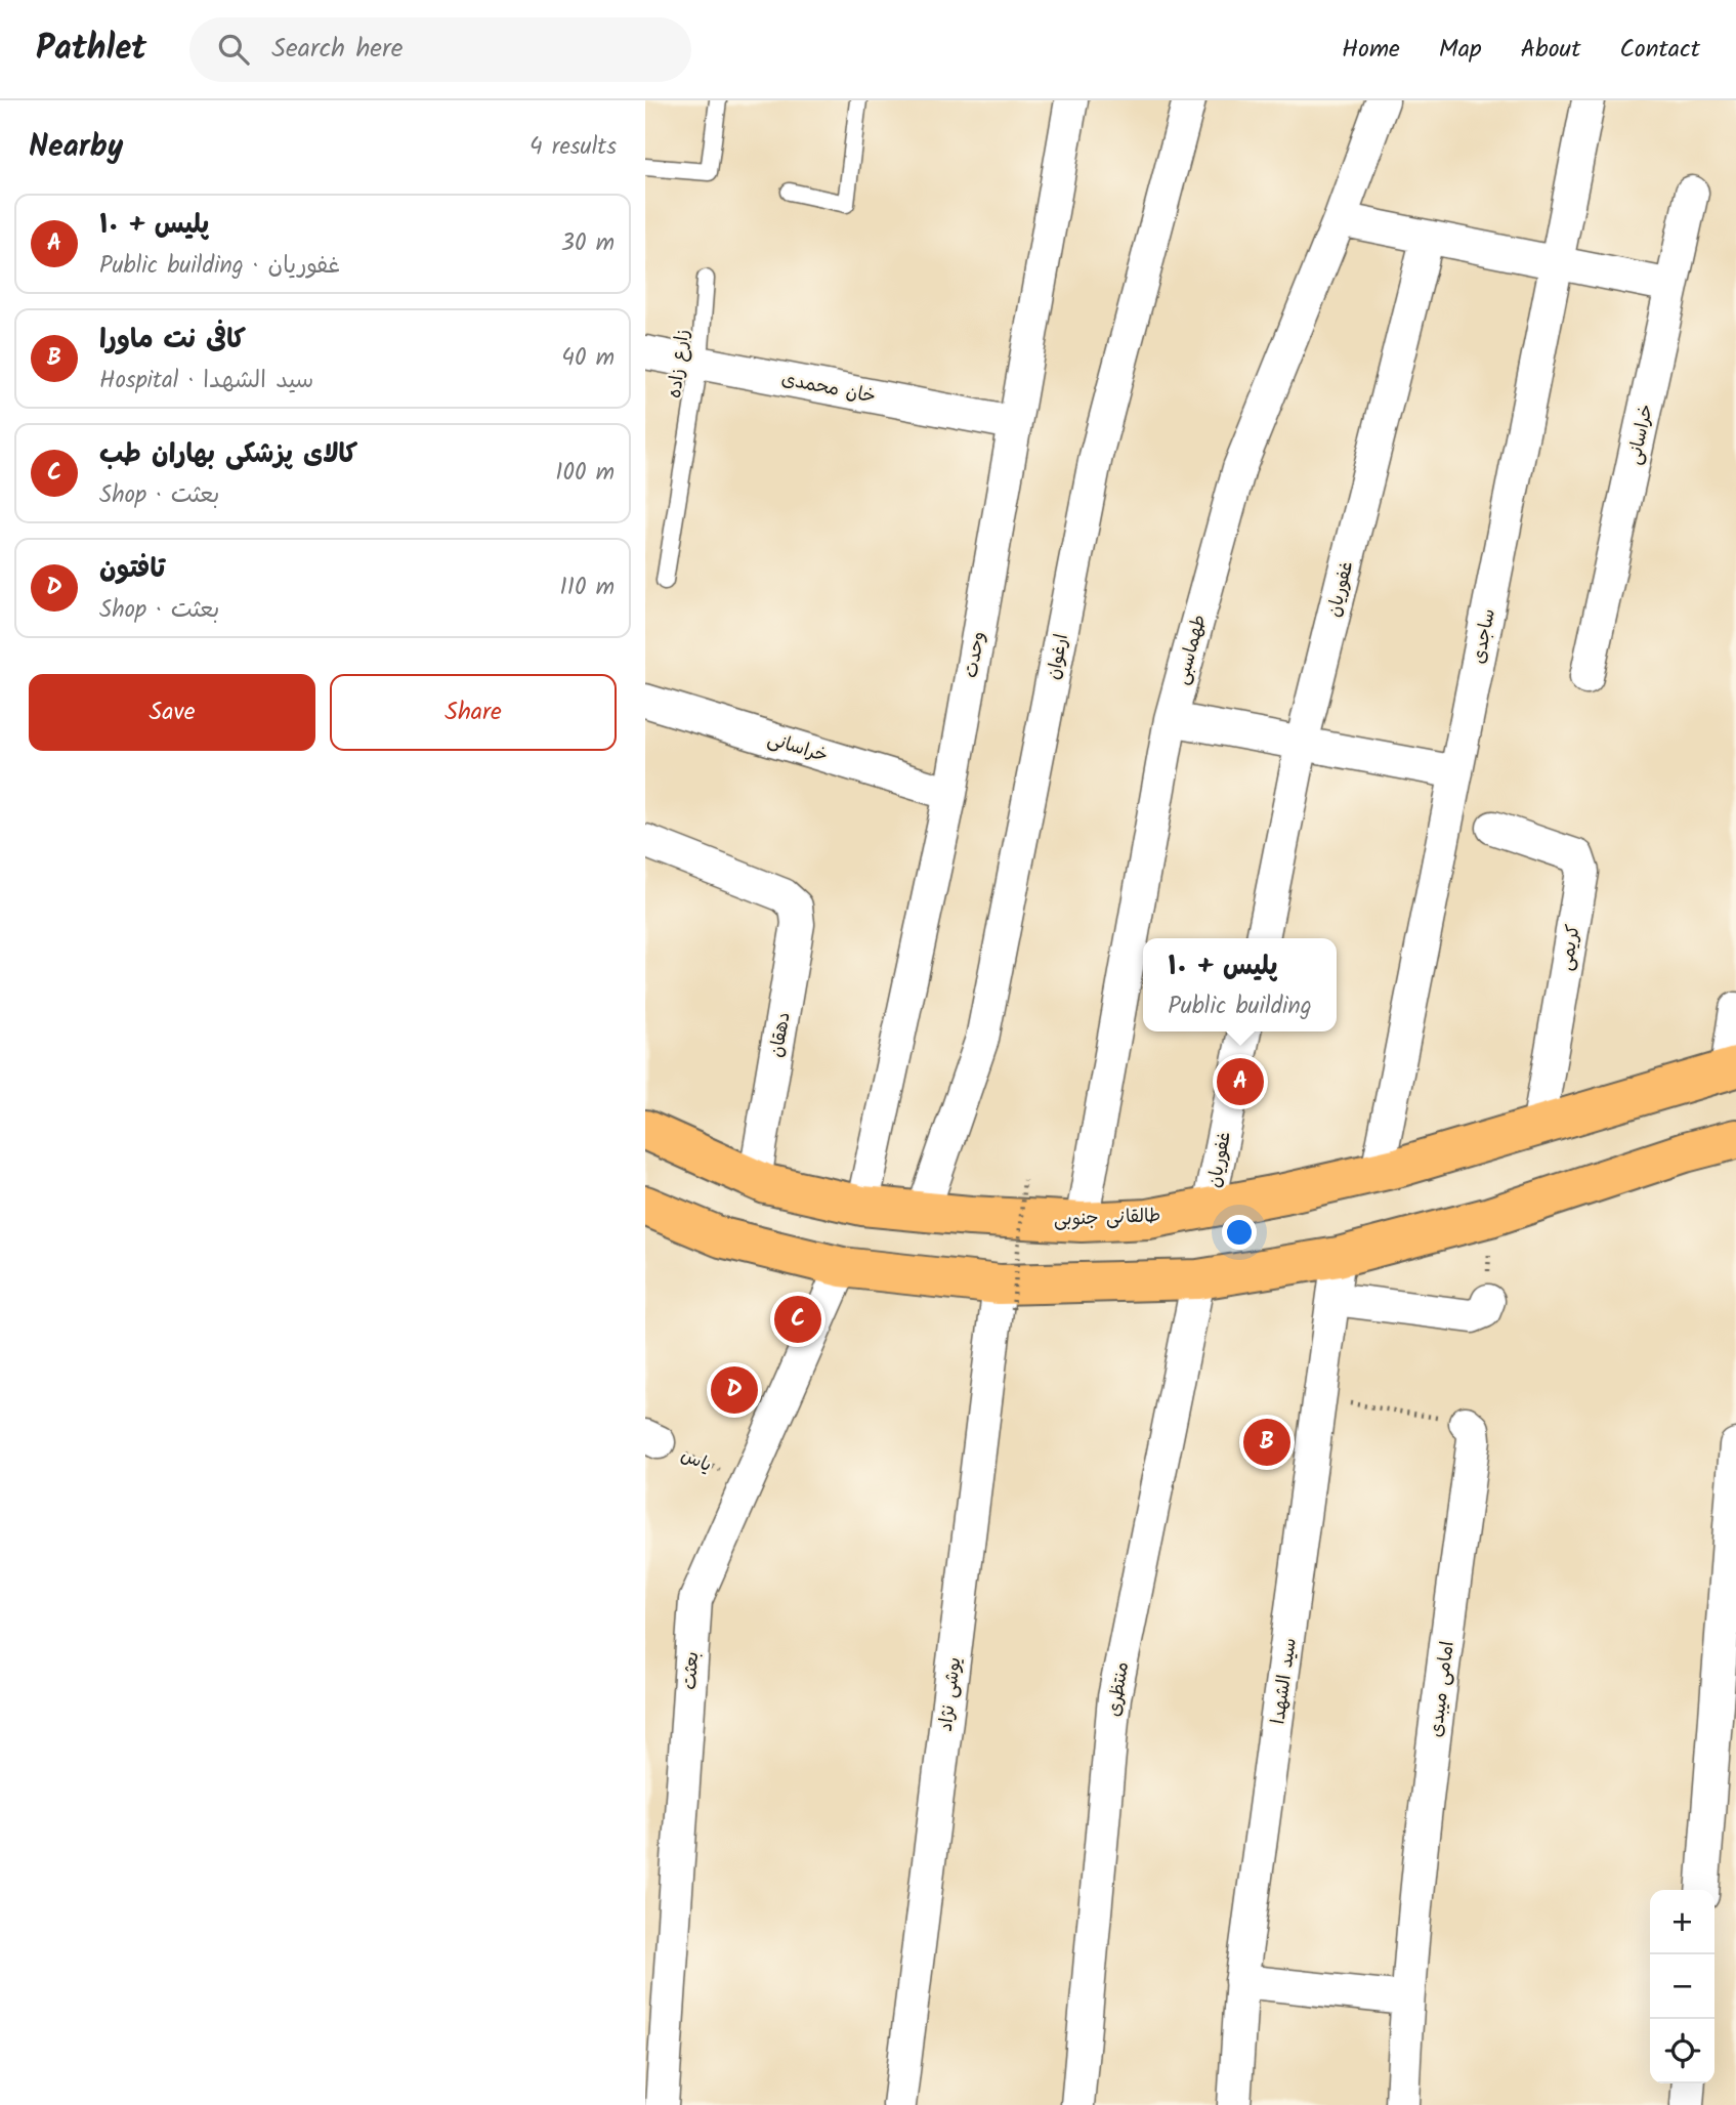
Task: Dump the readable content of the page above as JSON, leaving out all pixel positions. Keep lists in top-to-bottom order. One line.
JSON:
{"streets":{"main road":["طالقانی جنوبی"],"street":["خان محمدی","خراسانی","غفوریان","ساجدی","طهماسبی","وحدت","ارغوان","کریمی","دهقان","بعثت","سید الشهدا","منتظری","امامی میبدی","یوشی نژاد"],"lane":["زارع زاده"],"path":["یاس"]},"crossings":[["زارع زاده","خان محمدی"],["خان محمدی","وحدت"],["خراسانی","وحدت"],["غفوریان","طالقانی جنوبی"],["ساجدی","طالقانی جنوبی"],["طهماسبی","طالقانی جنوبی"],["وحدت","طالقانی جنوبی"],["ارغوان","طالقانی جنوبی"],["کریمی","طالقانی جنوبی"],["دهقان","طالقانی جنوبی"],["یاس","بعثت"]],"page":{"header":"Pathlet","search":"Search here","nav":["Home","Map","About","Contact"],"heading":["Nearby","4 results"],"list":[{"mark":"A","name":"پلیس + ۱۰","note":"Public building · غفوریان","value":"30 m"},{"mark":"B","name":"کافی نت ماورا","note":"Hospital · سید الشهدا","value":"40 m"},{"mark":"C","name":"کالای پزشکی بهاران طب","note":"Shop · بعثت","value":"100 m"},{"mark":"D","name":"تافتون","note":"Shop · بعثت","value":"110 m"}],"buttons":["Save","Share"],"popup":["پلیس + ۱۰","Public building"],"pins":["A","C","D","B"],"map_buttons":["+","−"]}}
